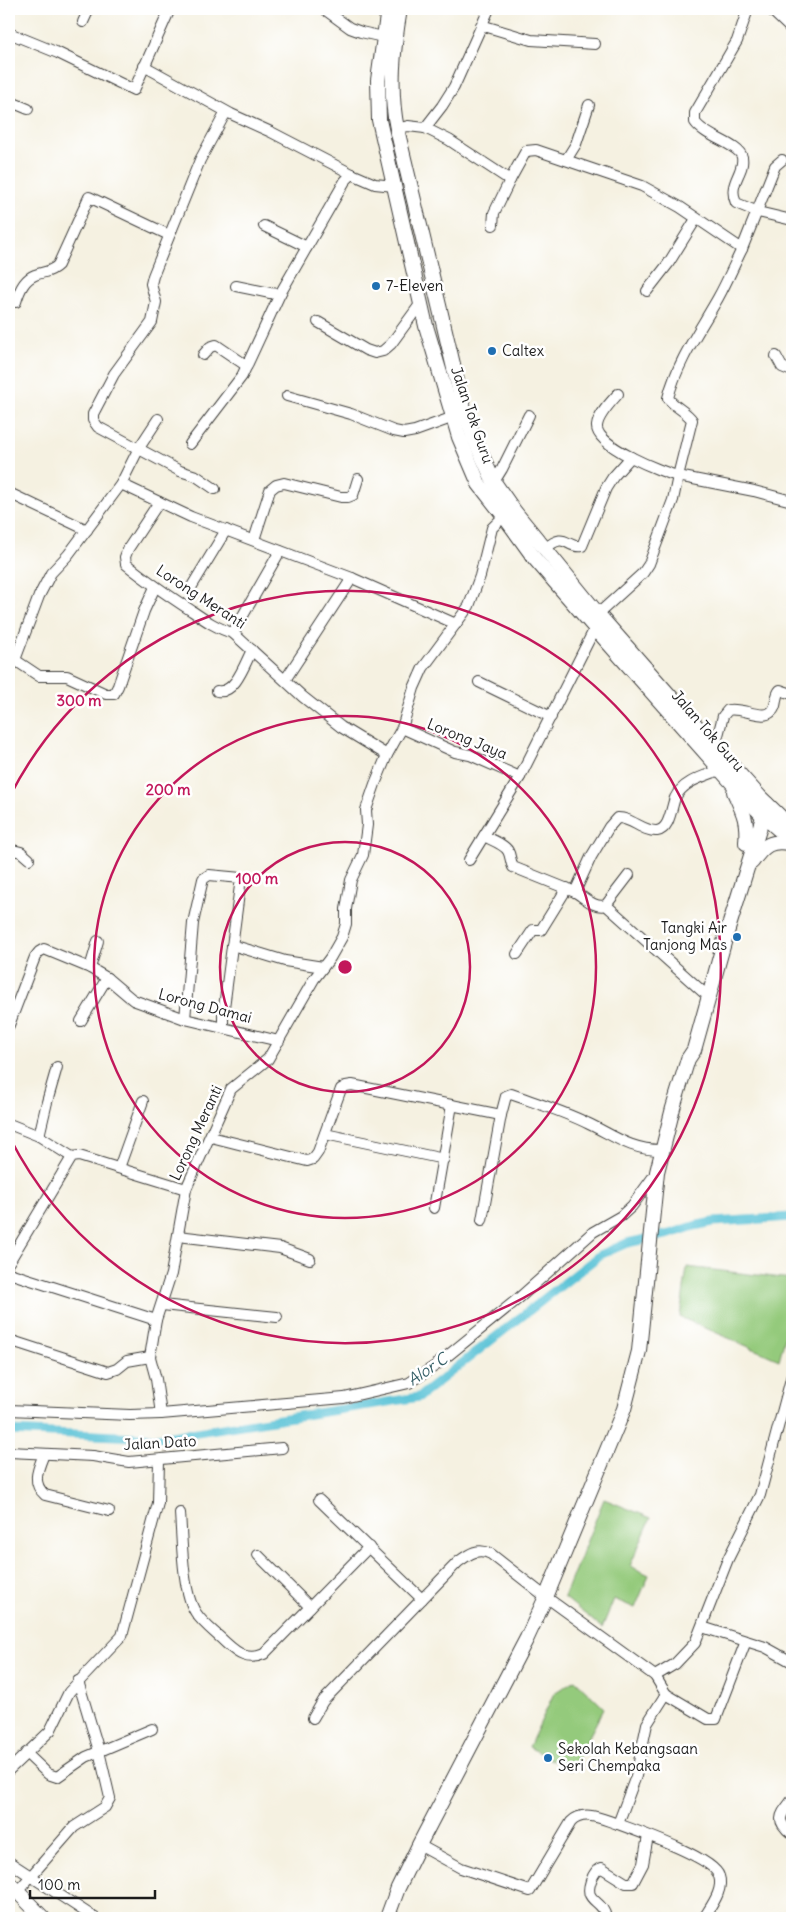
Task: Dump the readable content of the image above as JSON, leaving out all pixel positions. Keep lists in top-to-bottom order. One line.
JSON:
{"streets":{"main road":["Jalan Tok Guru"],"street":["Lorong Meranti","Lorong Jaya","Lorong Damai","Jalan Dato"]},"crossings":[["Jalan Tok Guru","Lorong Meranti"],["Lorong Meranti","Lorong Jaya"],["Lorong Meranti","Lorong Damai"]],"water":["Alor C"],"places":["7-Eleven","Caltex","Tangki Air Tanjong Mas","Sekolah Kebangsaan Seri Chempaka"],"scale_bar":"100 m","rings":["300 m","200 m","100 m"]}
